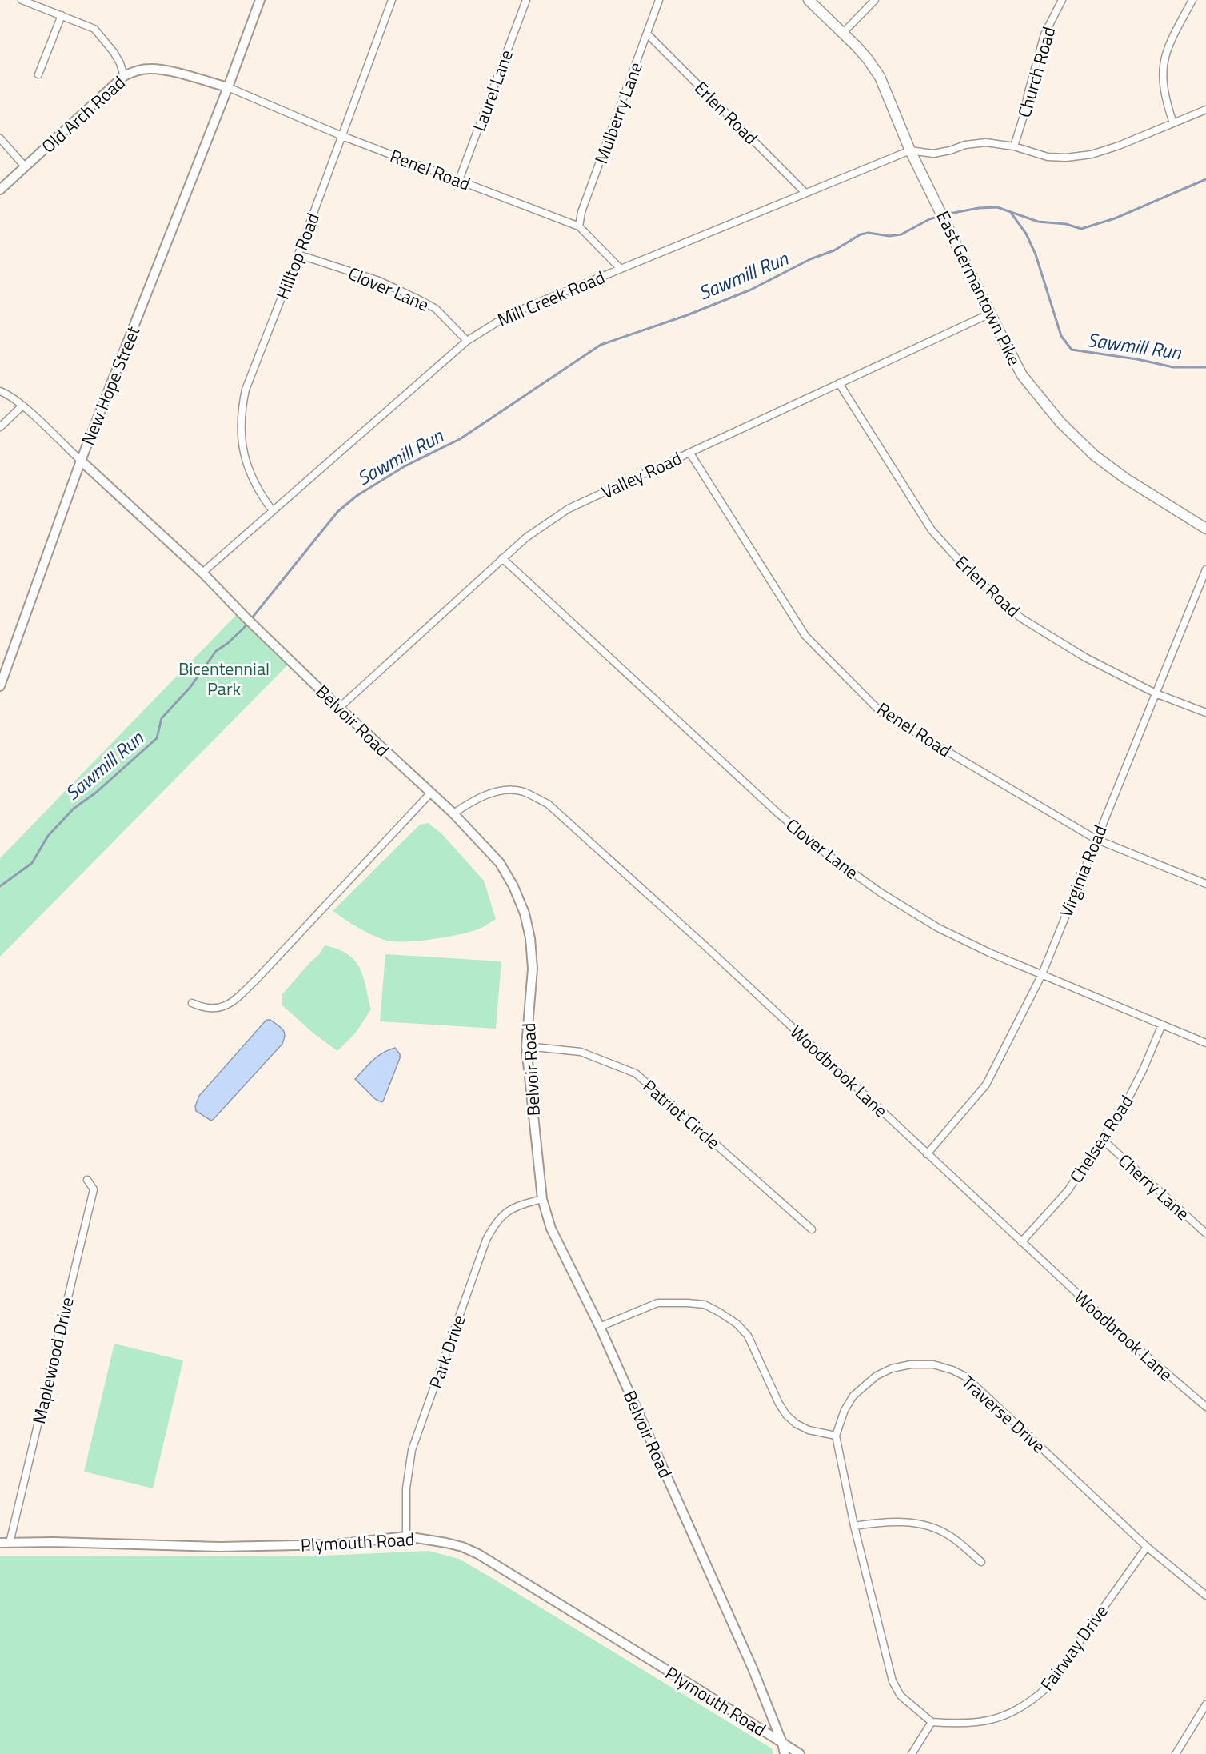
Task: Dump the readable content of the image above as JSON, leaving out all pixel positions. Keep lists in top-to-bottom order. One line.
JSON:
{"streets":{"main road":["East Germantown Pike"],"street":["Church Road","Laurel Lane","Mulberry Lane","Erlen Road","Old Arch Road","Renel Road","Hilltop Road","Clover Lane","Mill Creek Road","New Hope Street","Valley Road","Belvoir Road","Virginia Road","Woodbrook Lane","Patriot Circle","Chelsea Road","Cherry Lane","Park Drive","Maplewood Drive","Traverse Drive","Plymouth Road","Fairway Drive"]},"crossings":[["Laurel Lane","Renel Road"],["Mulberry Lane","Erlen Road"],["Mulberry Lane","Renel Road"],["Erlen Road","Mill Creek Road"],["Erlen Road","Valley Road"],["Erlen Road","Virginia Road"],["Old Arch Road","Renel Road"],["Old Arch Road","New Hope Street"],["Renel Road","Hilltop Road"],["Renel Road","Mill Creek Road"],["Renel Road","New Hope Street"],["Renel Road","Valley Road"],["Renel Road","Virginia Road"],["Hilltop Road","Clover Lane"],["Hilltop Road","Mill Creek Road"],["East Germantown Pike","Mill Creek Road"],["East Germantown Pike","Valley Road"],["Clover Lane","Mill Creek Road"],["Clover Lane","Valley Road"],["Clover Lane","Virginia Road"],["Clover Lane","Chelsea Road"],["Mill Creek Road","Belvoir Road"],["New Hope Street","Belvoir Road"],["Valley Road","Belvoir Road"],["Belvoir Road","Woodbrook Lane"],["Belvoir Road","Patriot Circle"],["Belvoir Road","Park Drive"],["Belvoir Road","Plymouth Road"],["Virginia Road","Woodbrook Lane"],["Woodbrook Lane","Chelsea Road"],["Chelsea Road","Cherry Lane"],["Park Drive","Plymouth Road"],["Maplewood Drive","Plymouth Road"],["Traverse Drive","Fairway Drive"]],"water":["Sawmill Run"],"parks":["Bicentennial Park"]}
